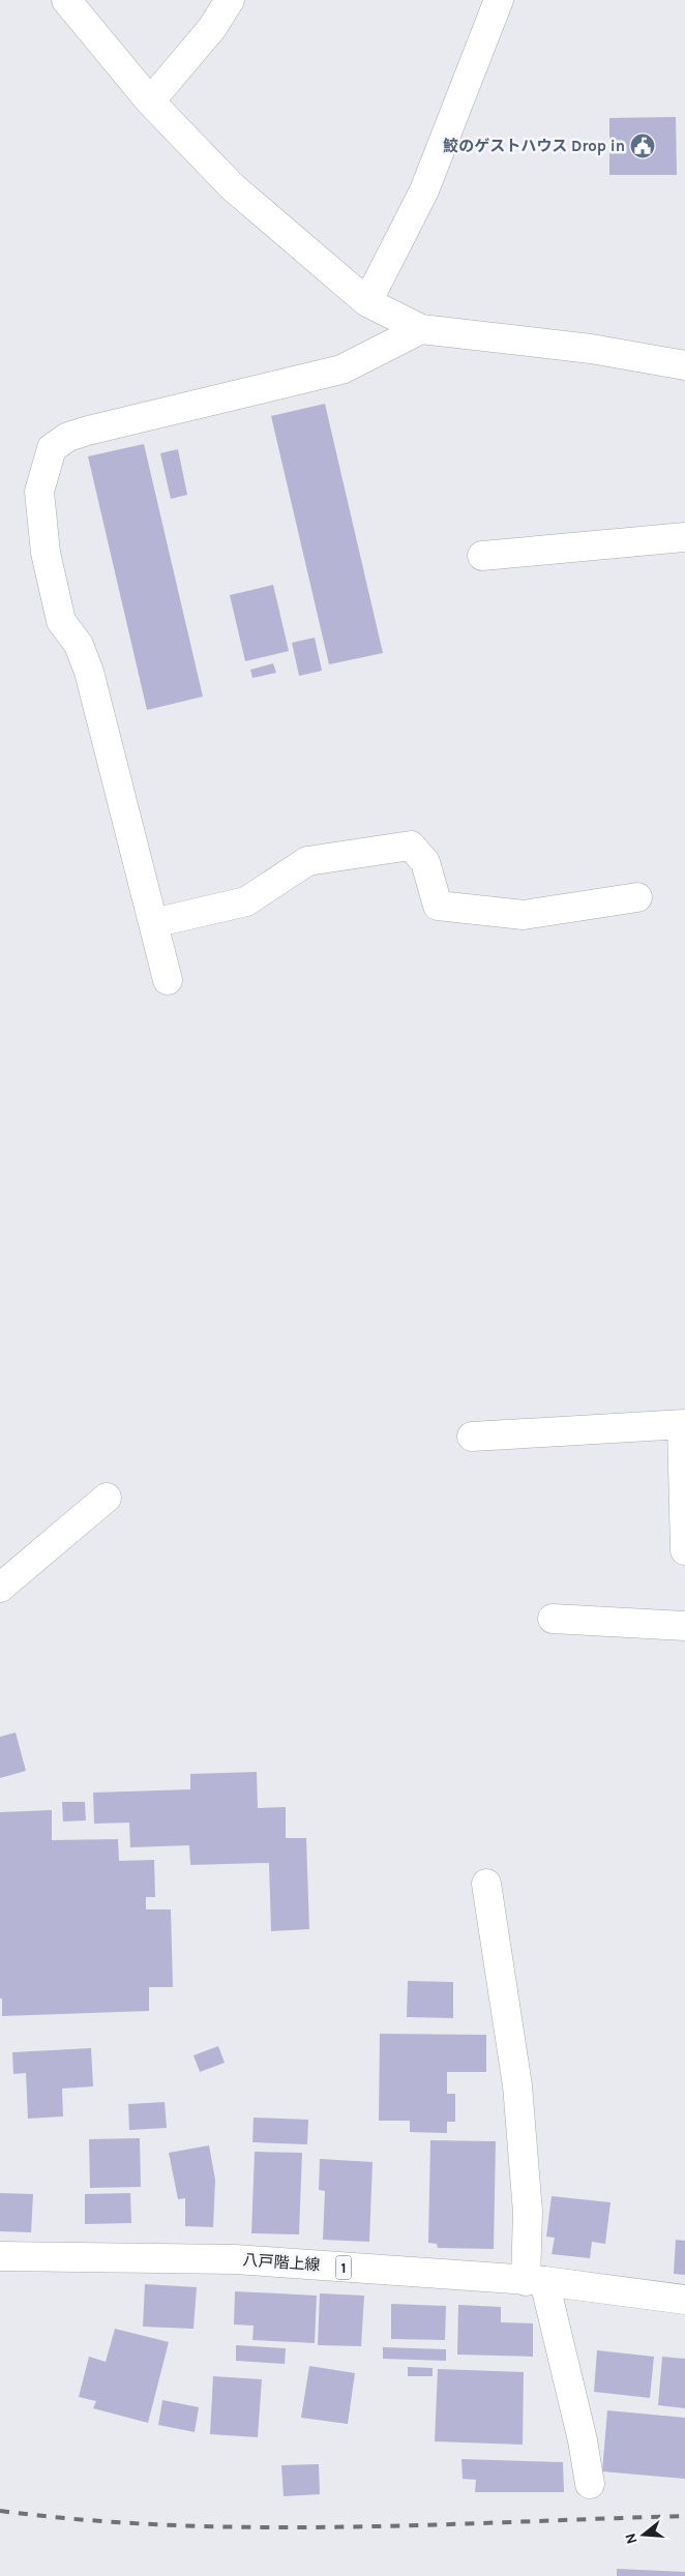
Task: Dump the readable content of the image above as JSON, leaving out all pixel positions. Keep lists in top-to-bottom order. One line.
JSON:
{"streets":{"street":["八戸階上線","1"]},"places":{"public building":["鮫のゲストハウス Drop in"]},"north":"left"}
